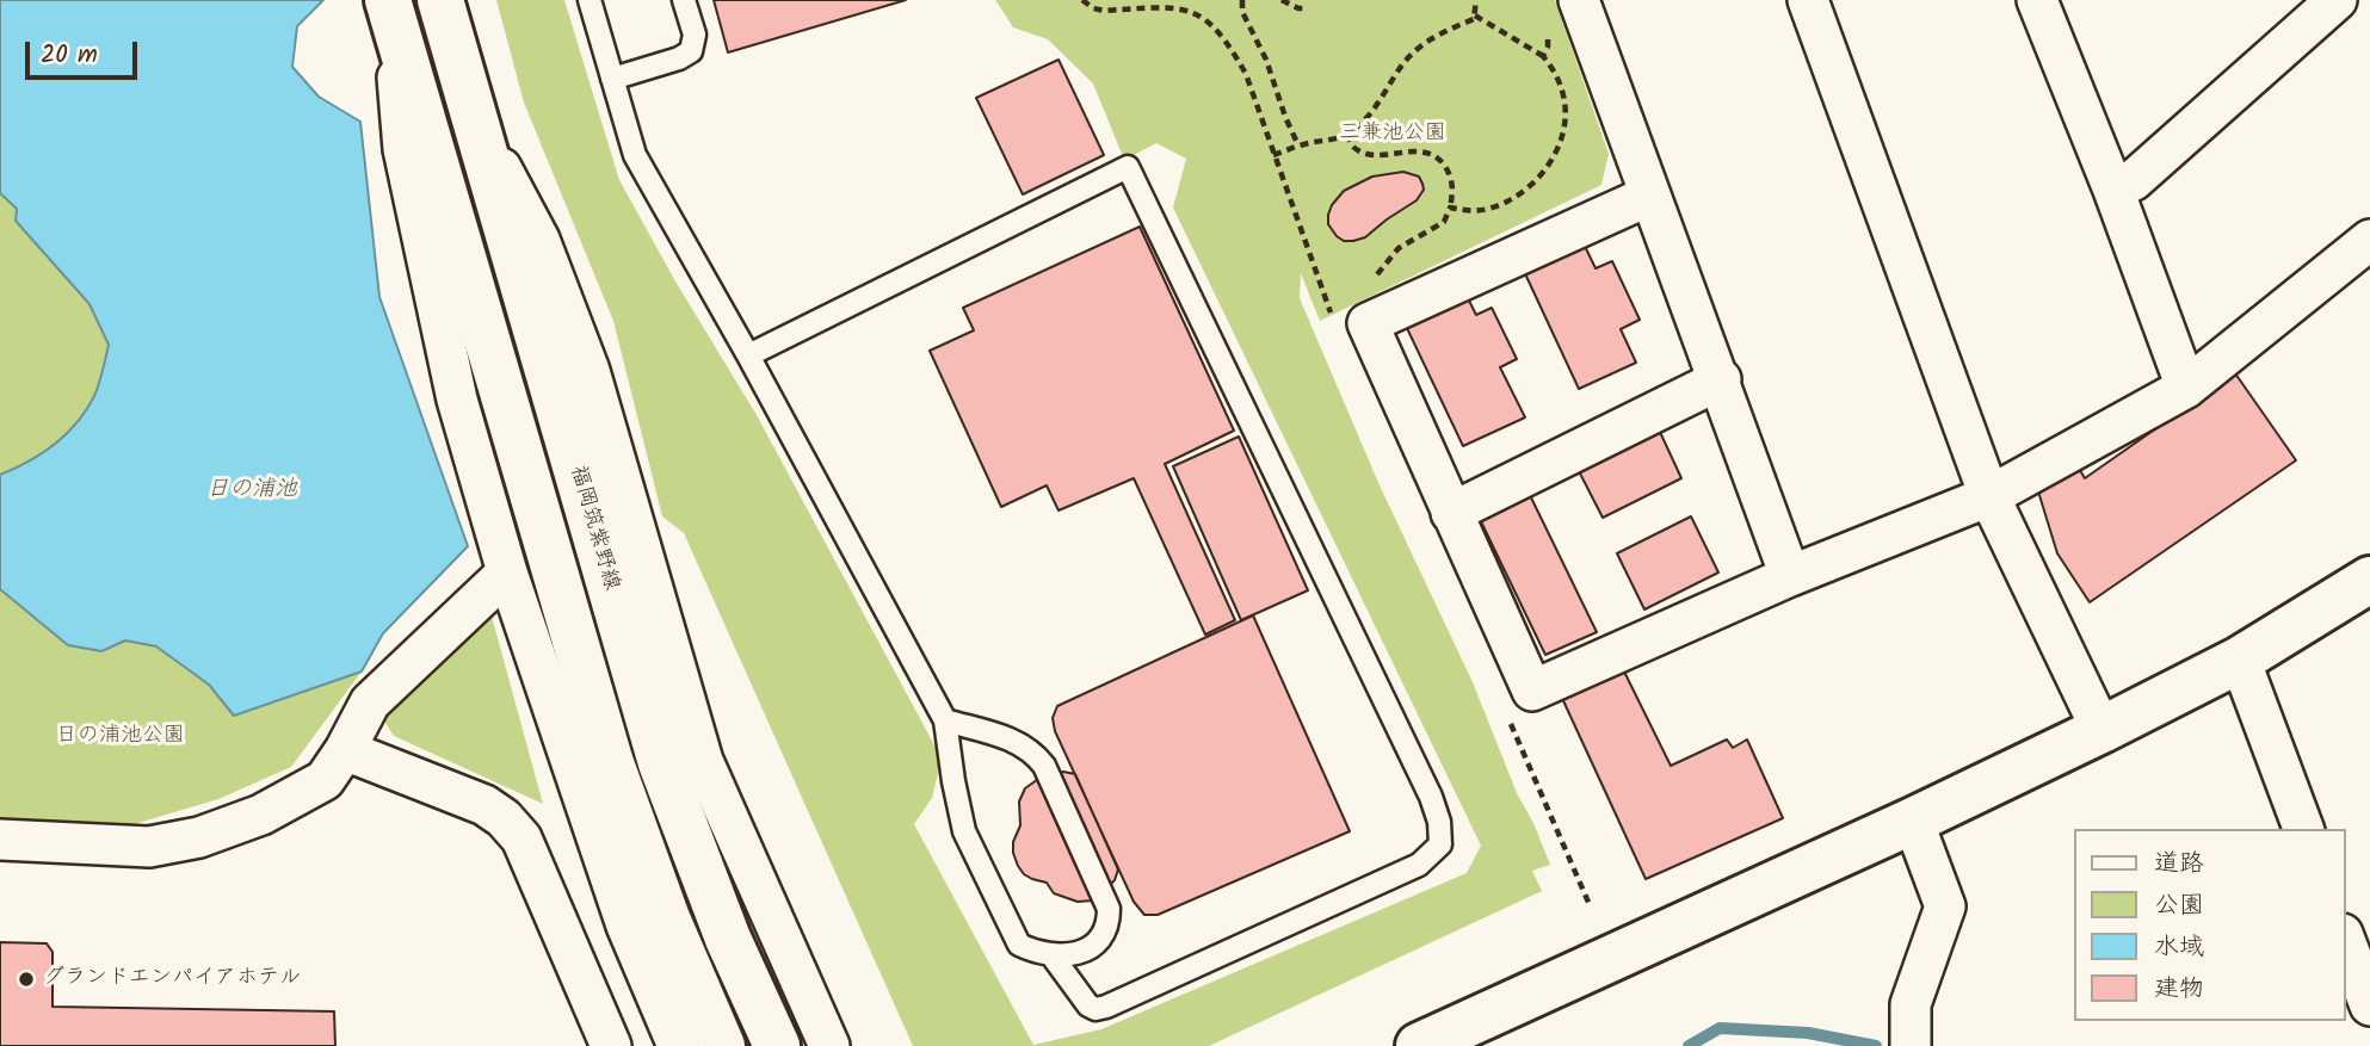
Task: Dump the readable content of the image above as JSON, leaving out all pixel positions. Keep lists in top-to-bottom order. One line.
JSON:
{"streets":{"main road":["福岡筑紫野線"]},"water":["日の浦池"],"parks":["三兼池公園","日の浦池公園"],"places":["グランドエンパイアホテル"],"legend":["道路","公園","水域","建物"],"scale_bar":"20 m"}
